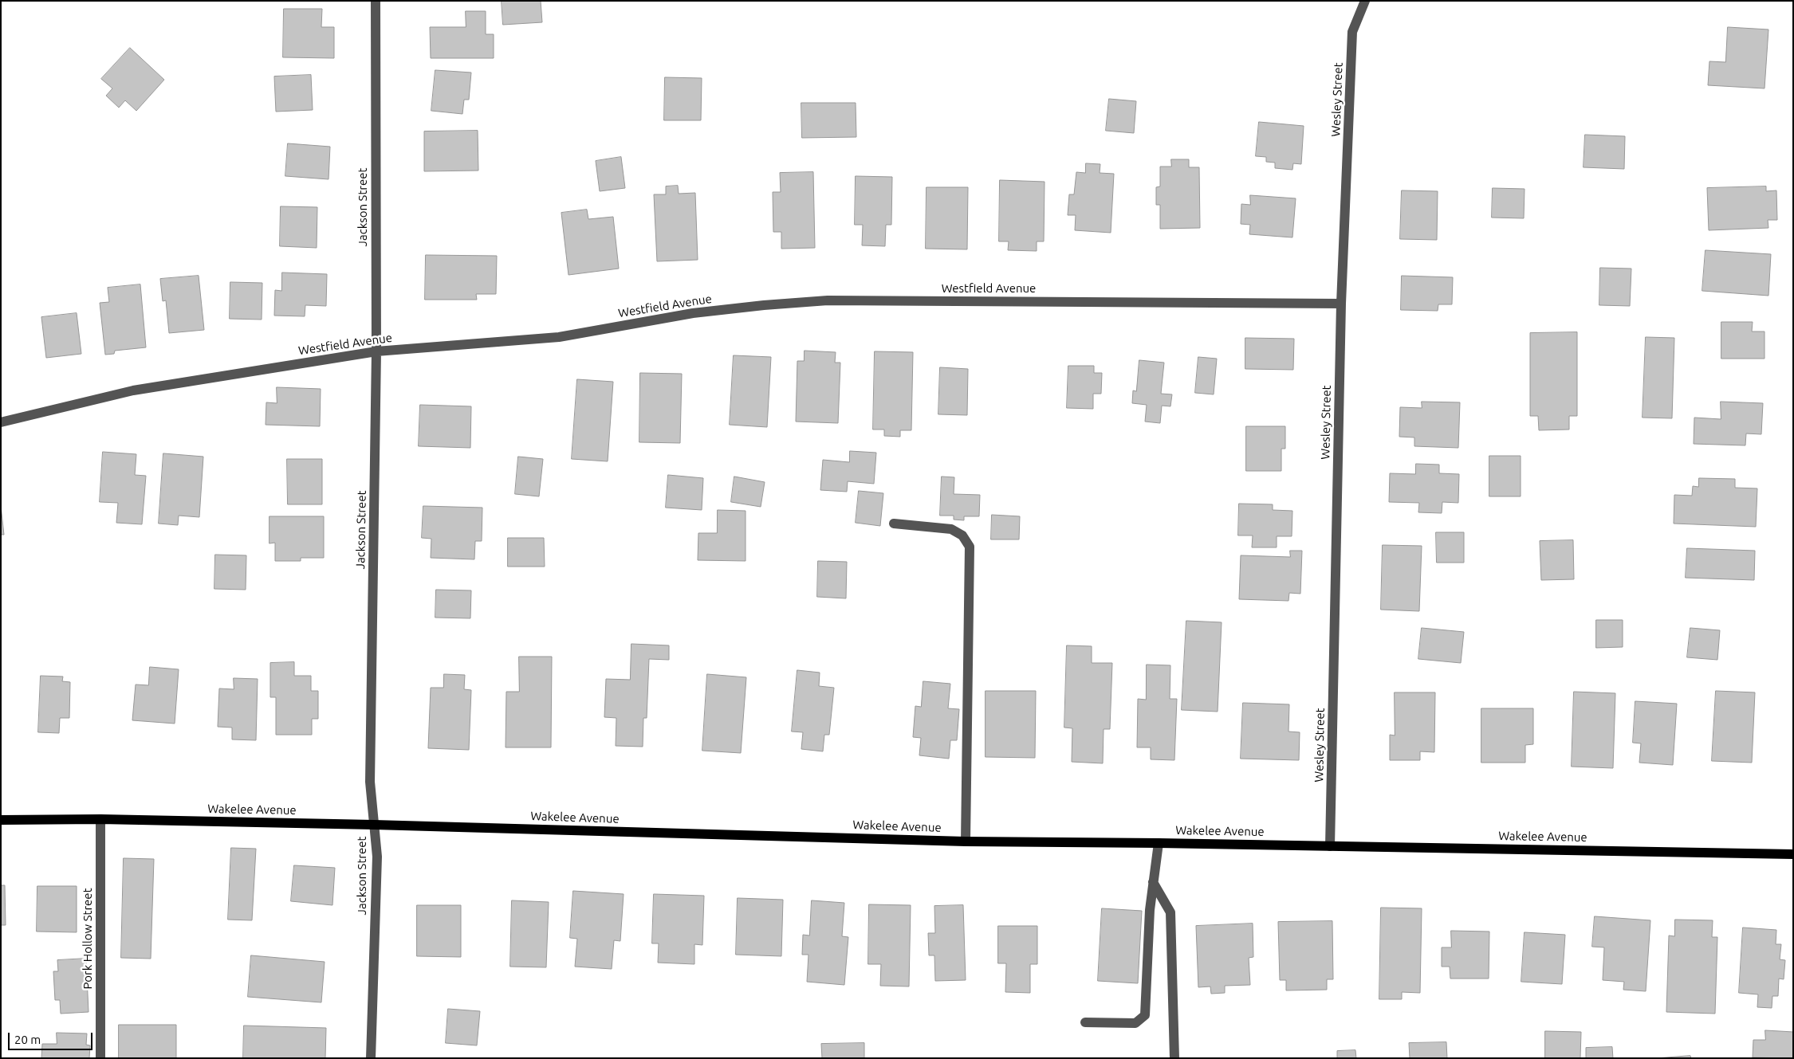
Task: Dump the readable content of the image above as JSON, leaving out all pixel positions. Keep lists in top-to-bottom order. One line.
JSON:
{"streets":{"main road":["Wakelee Avenue"],"street":["Wesley Street","Jackson Street","Westfield Avenue","Pork Hollow Street"]},"crossings":[["Wesley Street","Westfield Avenue"],["Wesley Street","Wakelee Avenue"],["Jackson Street","Westfield Avenue"],["Jackson Street","Wakelee Avenue"],["Wakelee Avenue","Pork Hollow Street"]],"scale_bar":"20 m"}
